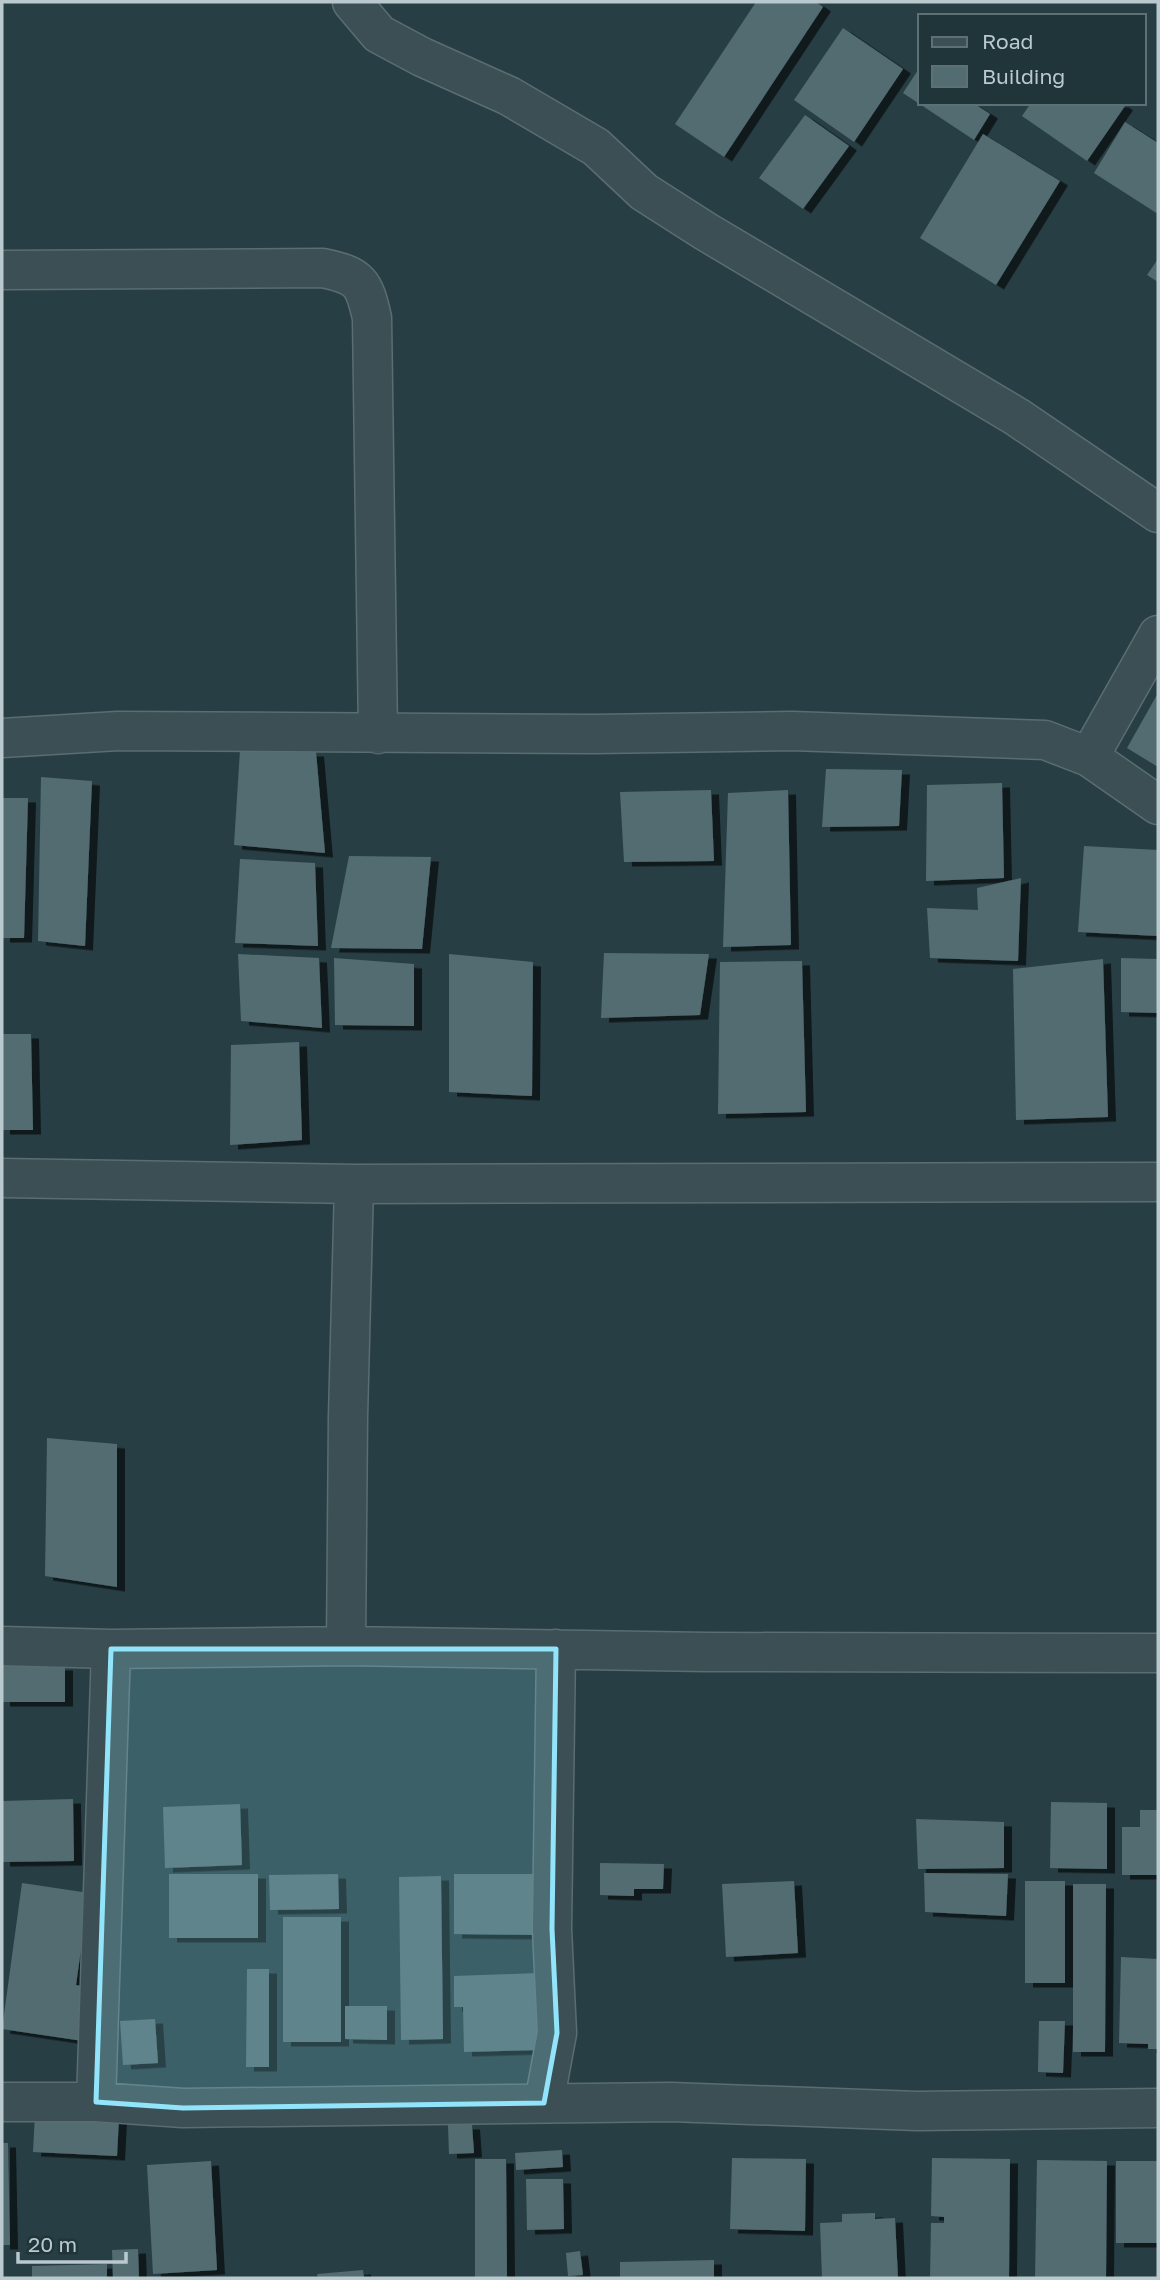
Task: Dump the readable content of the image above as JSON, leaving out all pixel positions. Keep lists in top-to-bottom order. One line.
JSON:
{"legend":["Road","Building"],"scale_bar":"20 m"}
